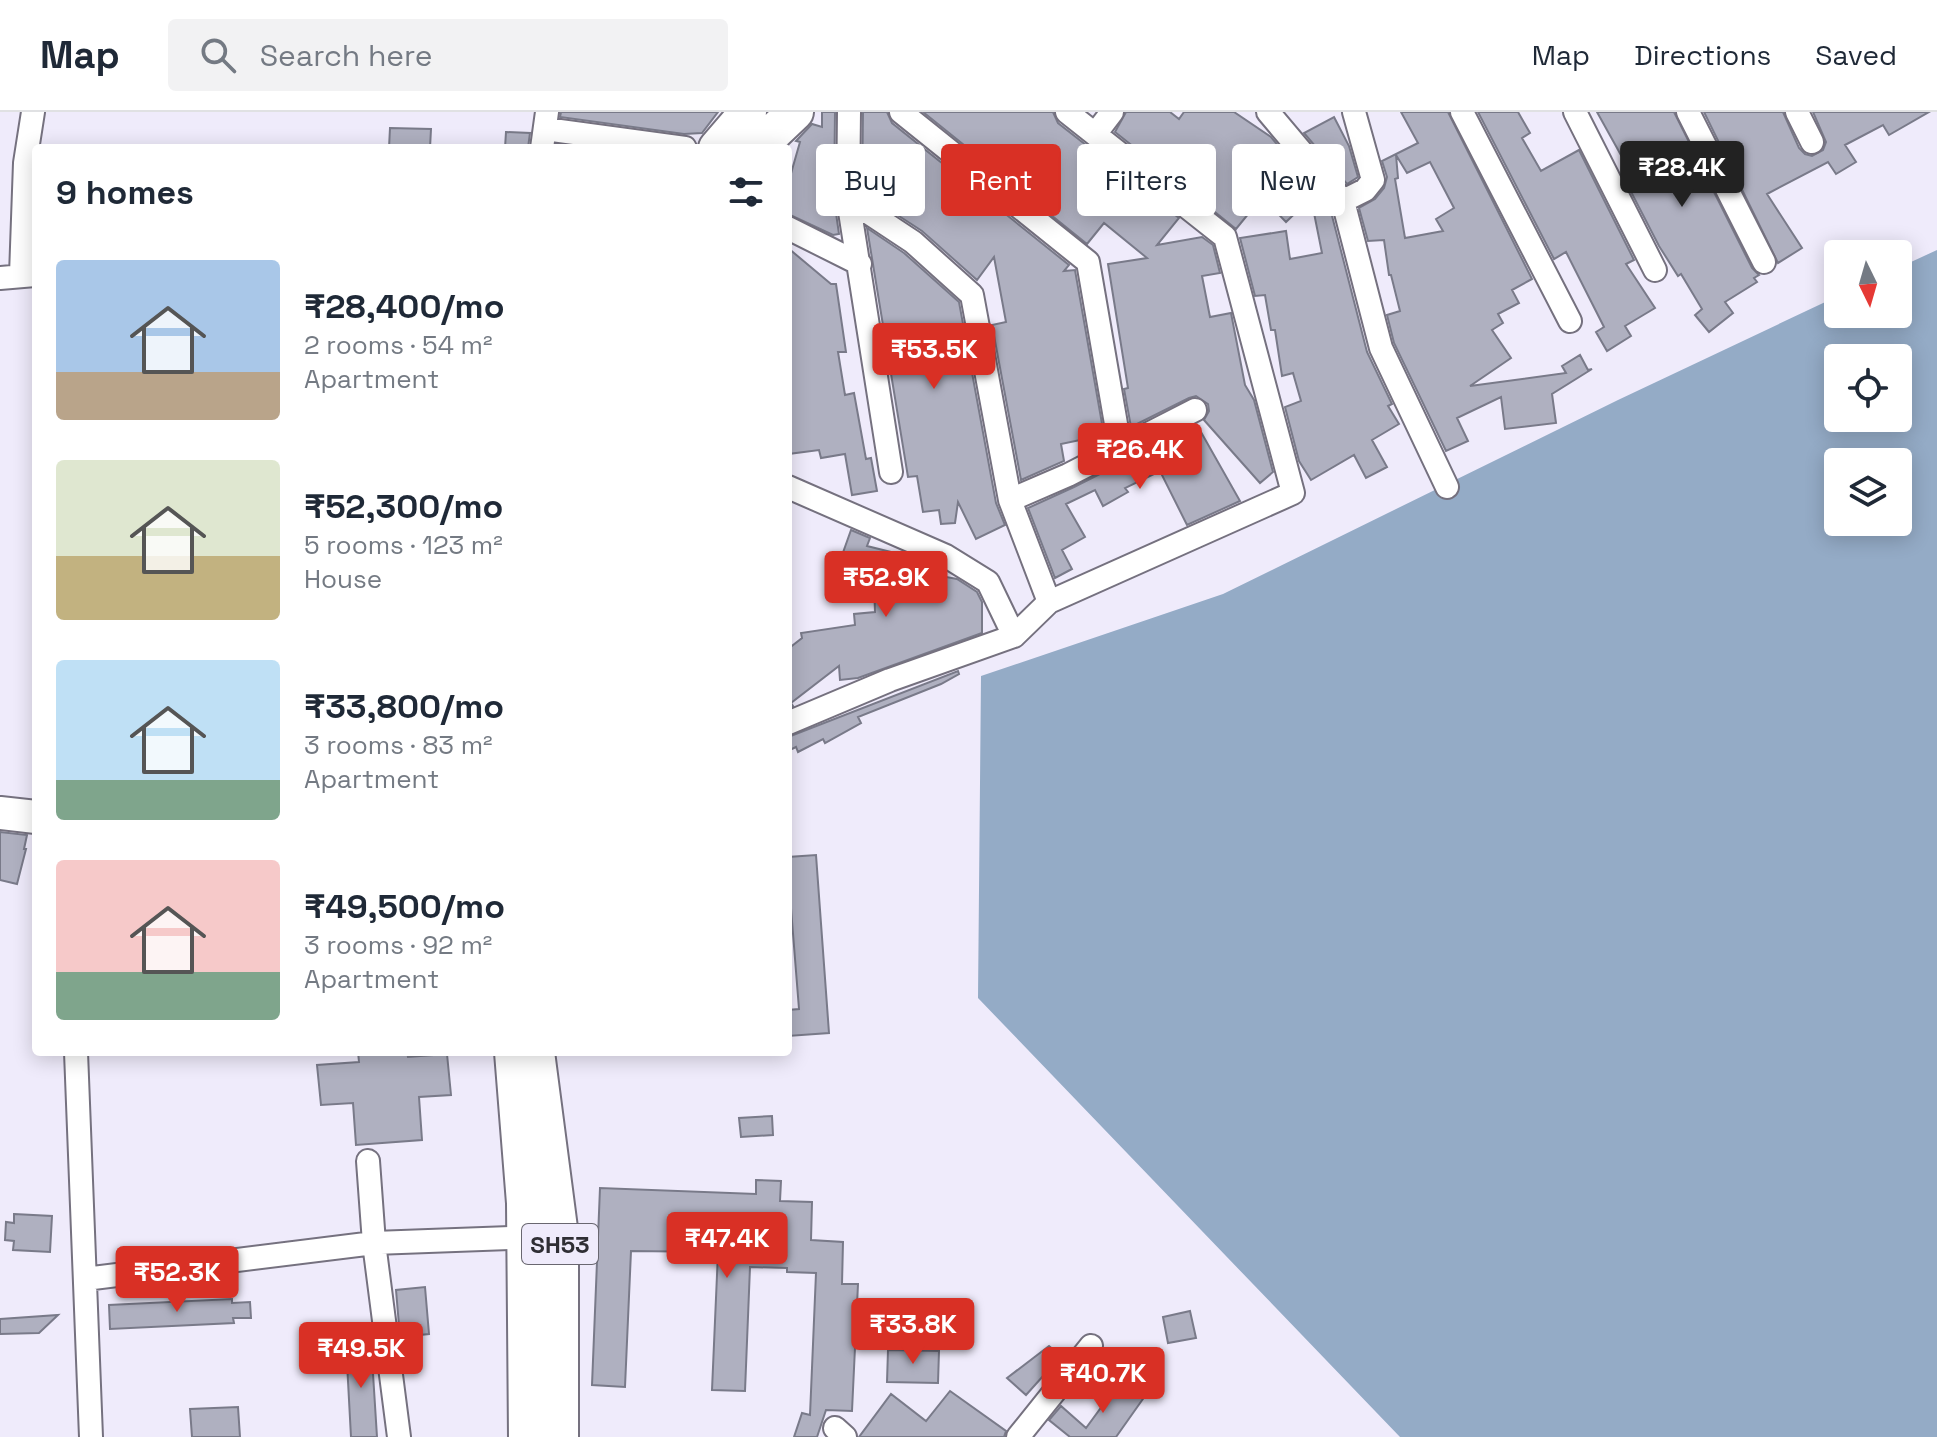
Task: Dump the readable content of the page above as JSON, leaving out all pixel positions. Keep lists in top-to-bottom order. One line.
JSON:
{"streets":{"main road":["SH53"]},"north":"bottom","page":{"header":"Map","search":"Search here","nav":["Map","Directions","Saved"],"price":["₹28.4K","₹53.5K","₹26.4K","₹52.9K","₹47.4K","₹52.3K","₹33.8K","₹49.5K","₹40.7K"],"chip":["Buy","Rent","Filters","New"],"heading":"9 homes","list":[{"name":"₹28,400/mo","note":"2 rooms · 54 m² · Apartment"},{"name":"₹52,300/mo","note":"5 rooms · 123 m² · House"},{"name":"₹33,800/mo","note":"3 rooms · 83 m² · Apartment"},{"name":"₹49,500/mo","note":"3 rooms · 92 m² · Apartment"}]}}
